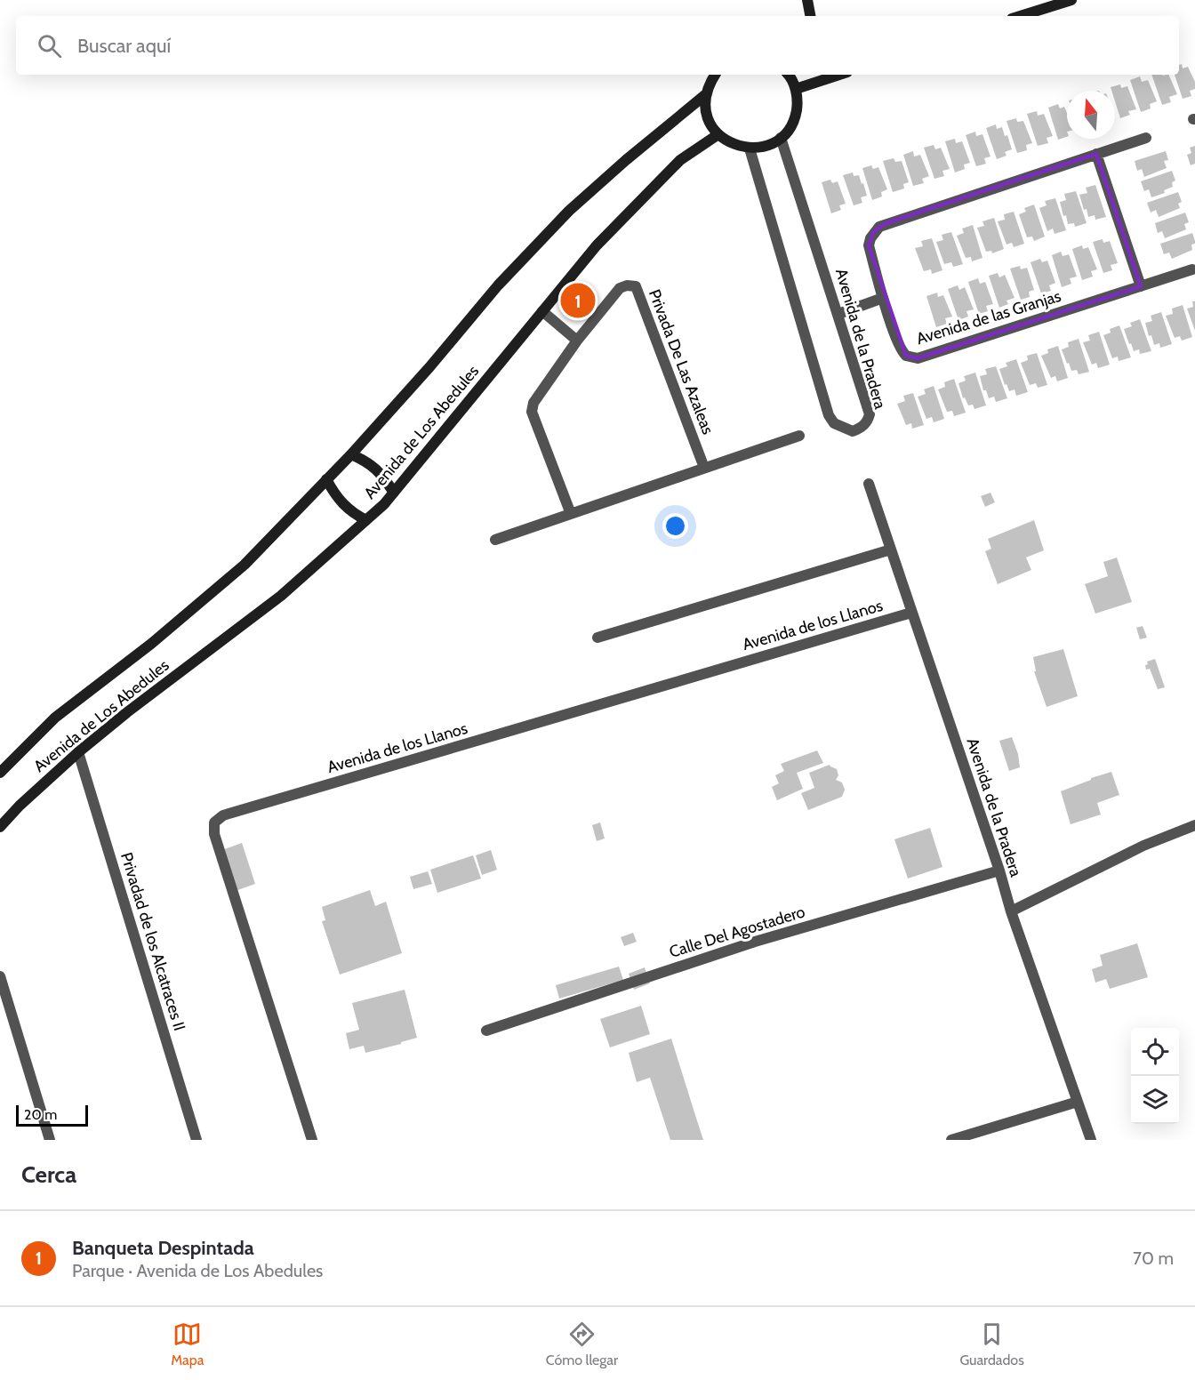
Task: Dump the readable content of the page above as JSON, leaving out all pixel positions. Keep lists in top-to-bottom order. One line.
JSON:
{"streets":{"street":["Avenida de las Granjas","Avenida de la Pradera","Privada De Las Azaleas","Avenida de Los Abedules","Avenida de los Llanos","Calle Del Agostadero","Privadad de los Alcatraces II"]},"crossings":[["Avenida de la Pradera","Avenida de los Llanos"],["Avenida de la Pradera","Calle Del Agostadero"],["Avenida de Los Abedules","Privadad de los Alcatraces II"]],"scale_bar":"20 m","north":"top","page":{"search":"Buscar aquí","pins":"1","scale":"20 m","heading":"Cerca","list":[{"mark":"1","name":"Banqueta Despintada","note":"Parque · Avenida de Los Abedules","value":"70 m"}],"nav":["Mapa","Cómo llegar","Guardados"]}}
